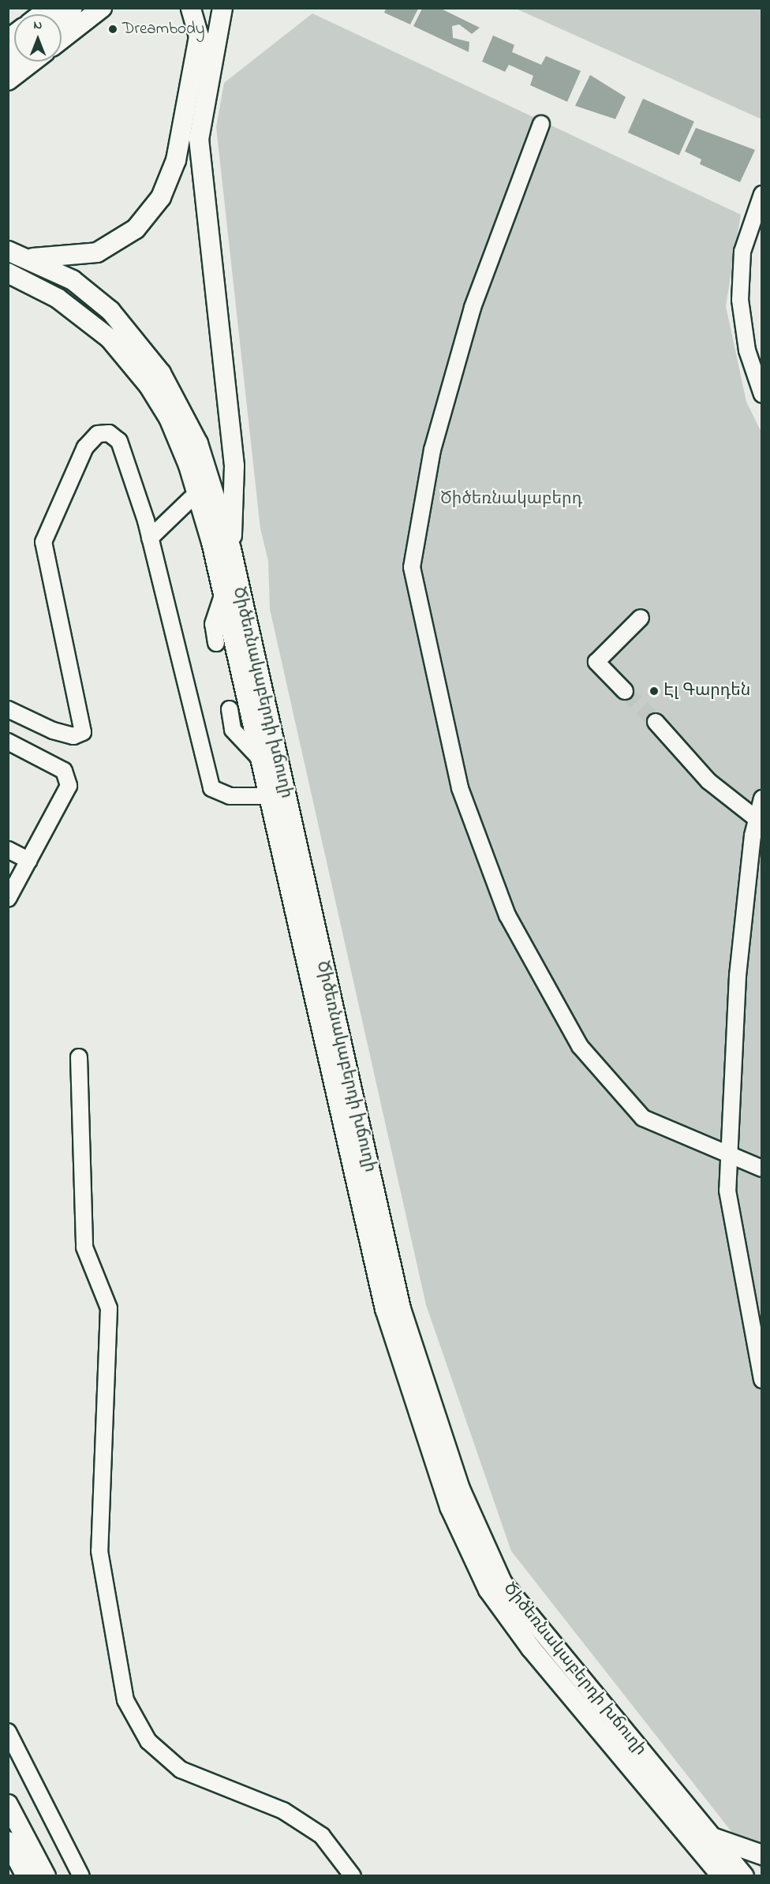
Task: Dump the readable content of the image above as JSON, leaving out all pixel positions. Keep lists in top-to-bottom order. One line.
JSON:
{"streets":{"main road":["Ծիծեռնակաբերդի խճուղի"]},"parks":["Ծիծեռնակաբերդ"],"places":["Dreambody","Էլ Գարդեն"],"north":"top"}
